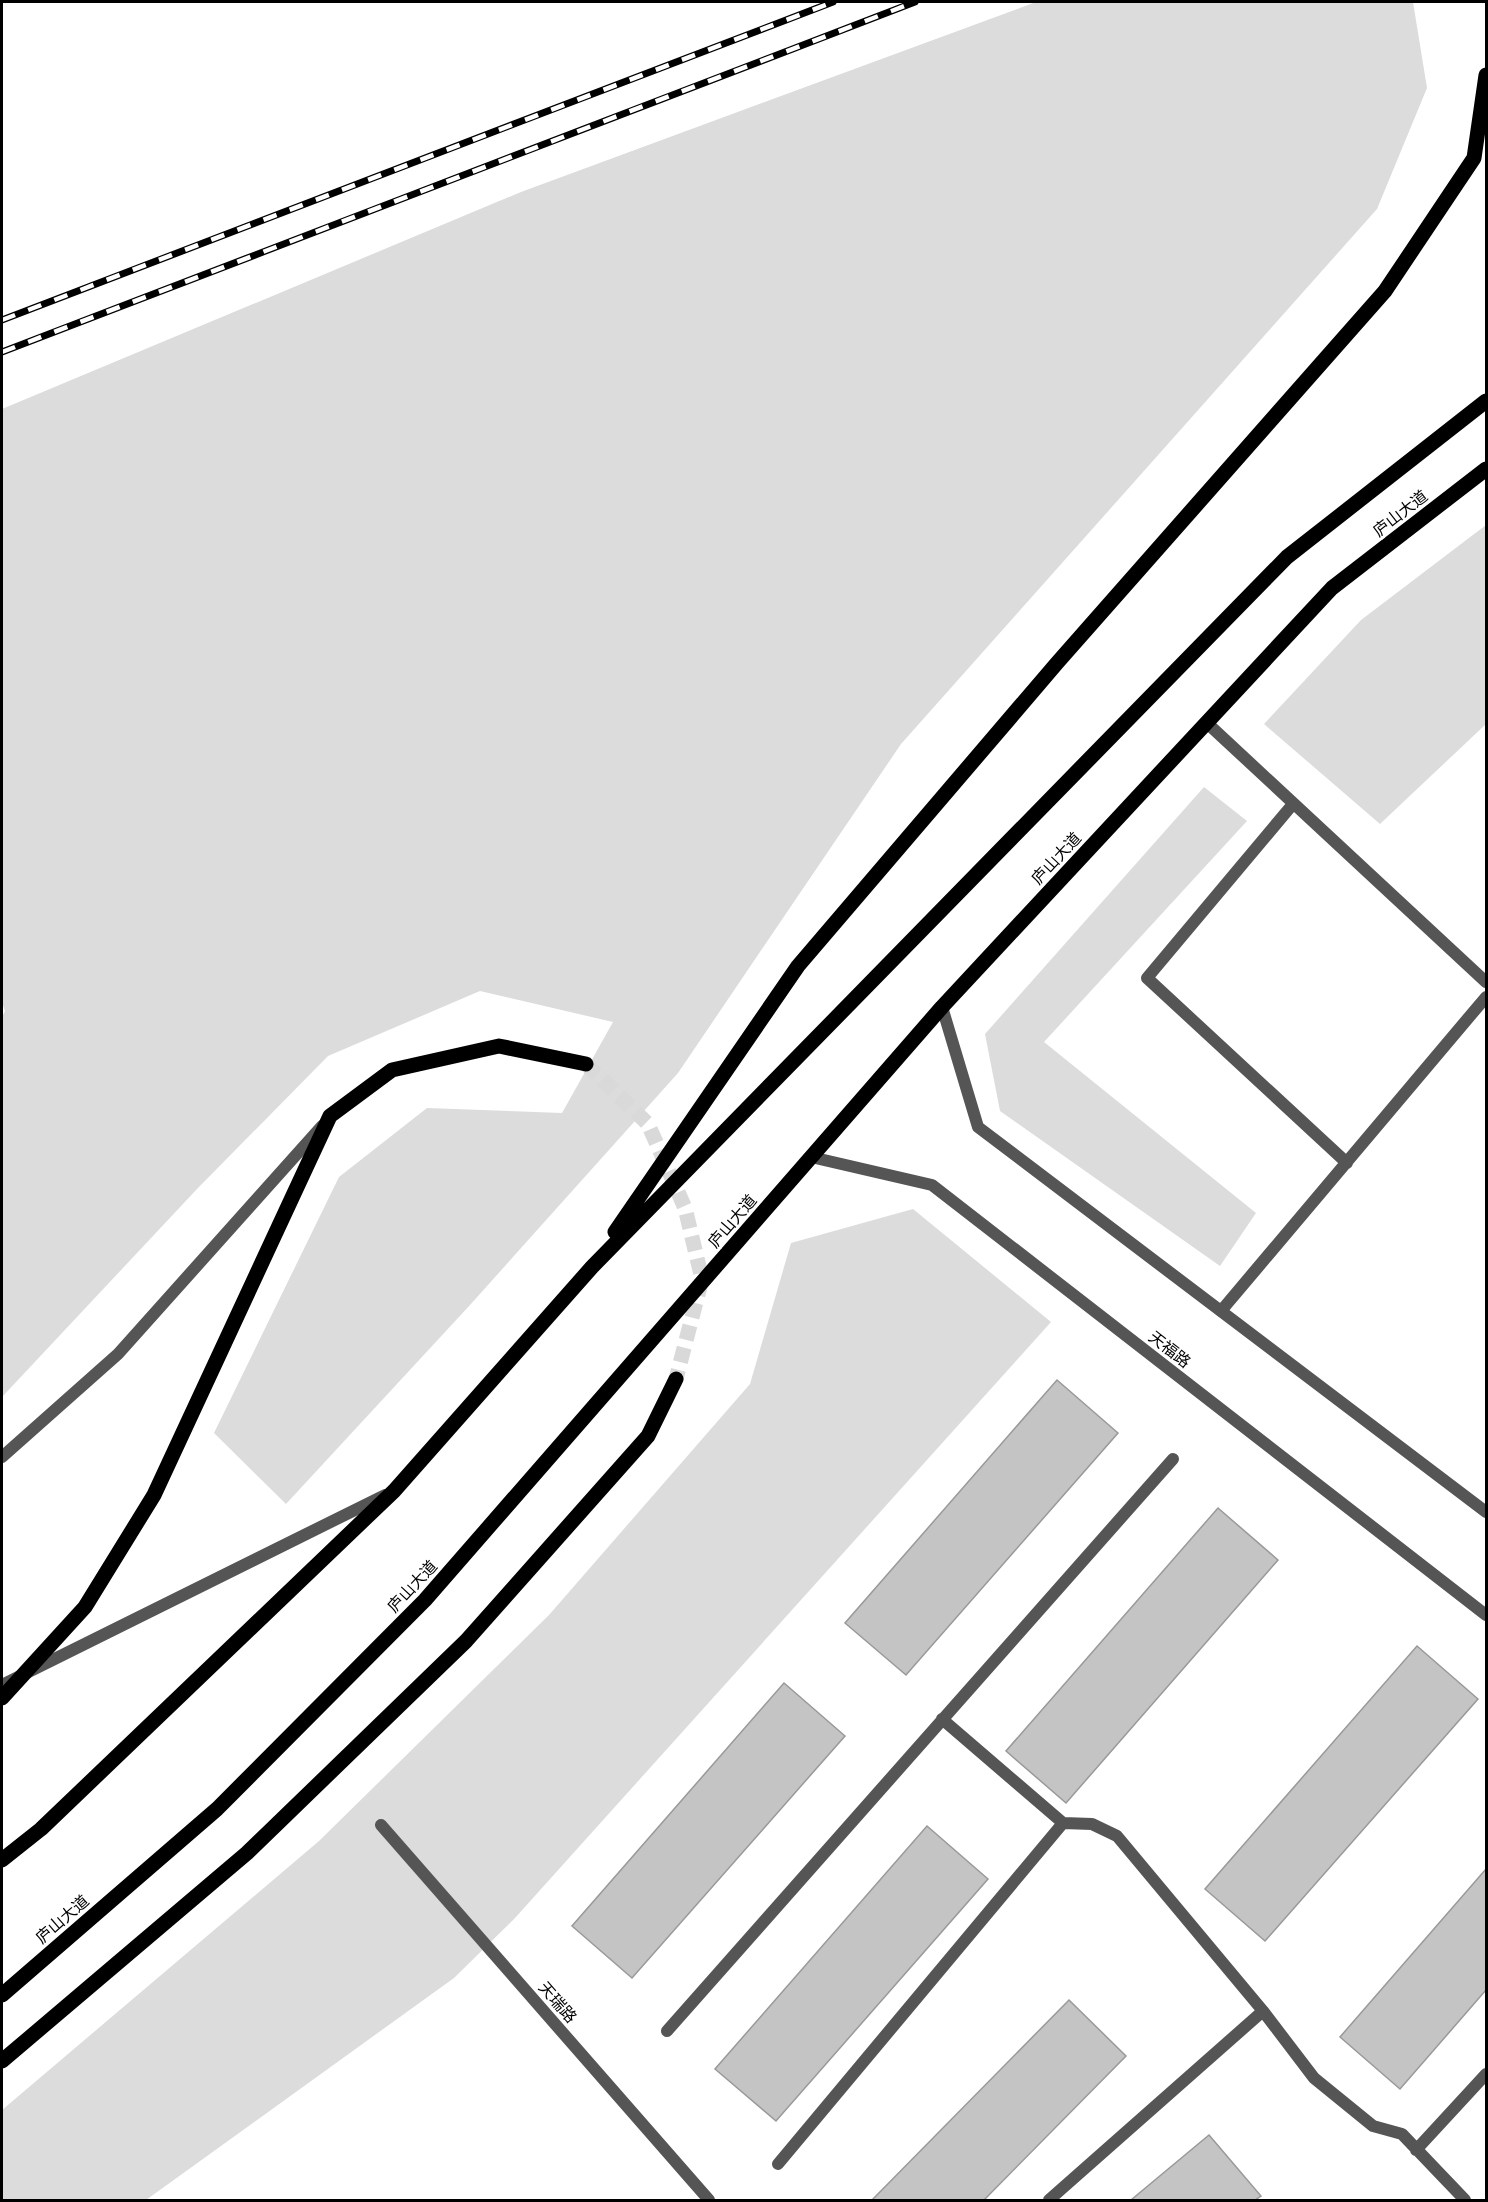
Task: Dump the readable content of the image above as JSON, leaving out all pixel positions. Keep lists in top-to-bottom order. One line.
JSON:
{"streets":{"main road":["庐山大道"],"street":["天福路","天瑞路"]},"crossings":[["庐山大道","天福路"]]}
